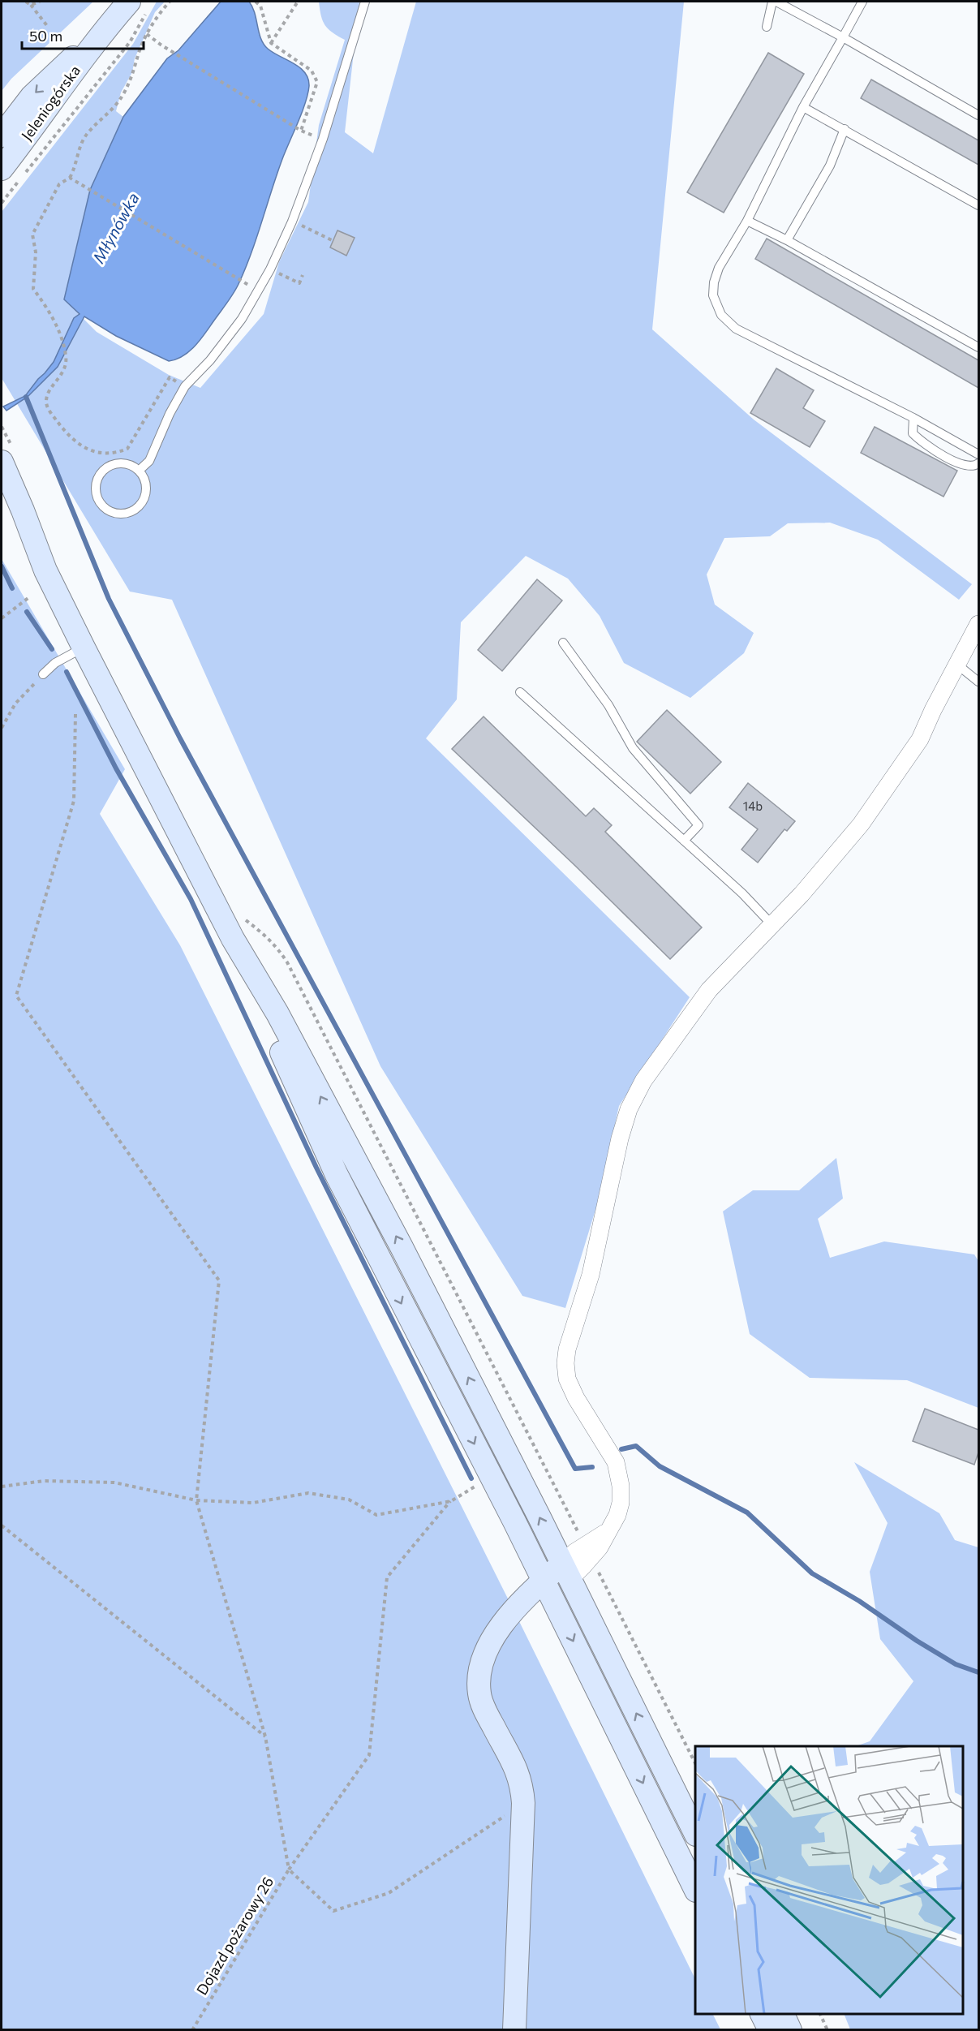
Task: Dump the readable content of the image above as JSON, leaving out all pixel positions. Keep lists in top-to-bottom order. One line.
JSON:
{"streets":{"main road":["Jeleniogórska"],"path":["Dojazd pożarowy 26"]},"water":["Młynówka"],"house_numbers":["14b"],"scale_bar":"50 m"}
